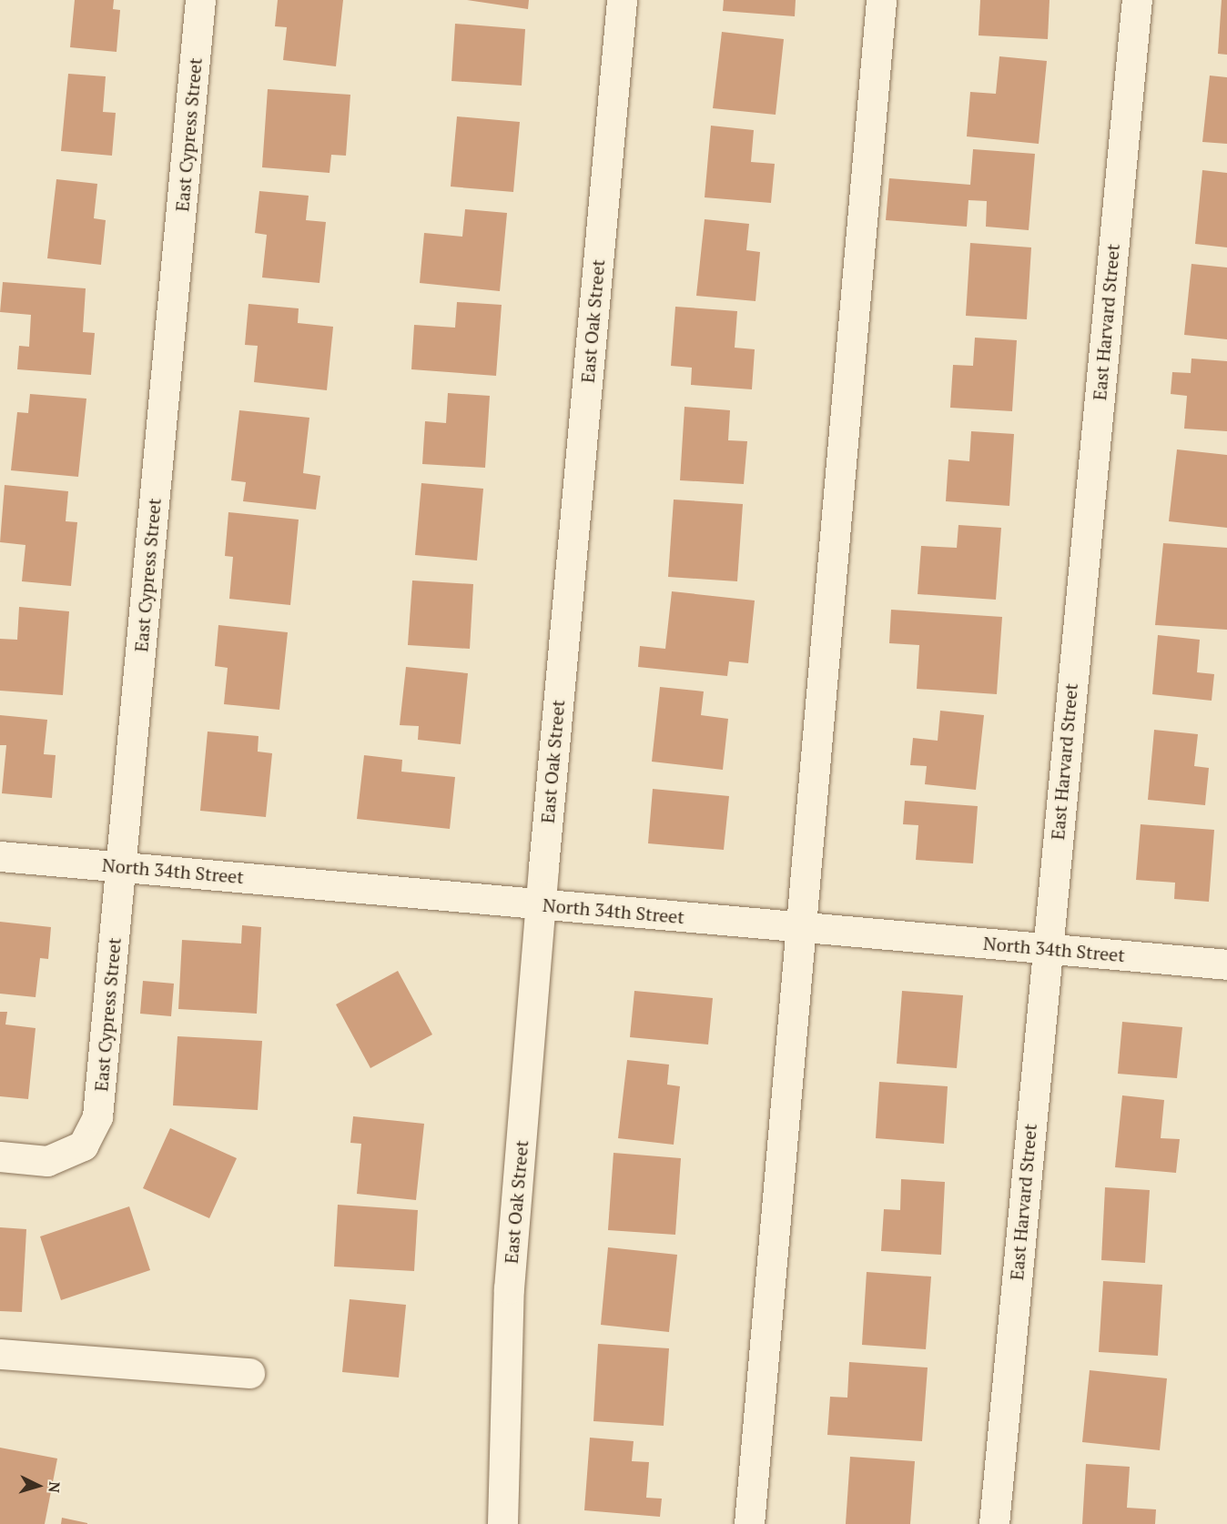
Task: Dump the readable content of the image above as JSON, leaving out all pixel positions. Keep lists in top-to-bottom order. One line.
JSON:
{"streets":{"street":["East Cypress Street","East Oak Street","East Harvard Street","North 34th Street"]},"crossings":[["East Cypress Street","North 34th Street"],["East Oak Street","North 34th Street"],["East Harvard Street","North 34th Street"]],"north":"right"}
